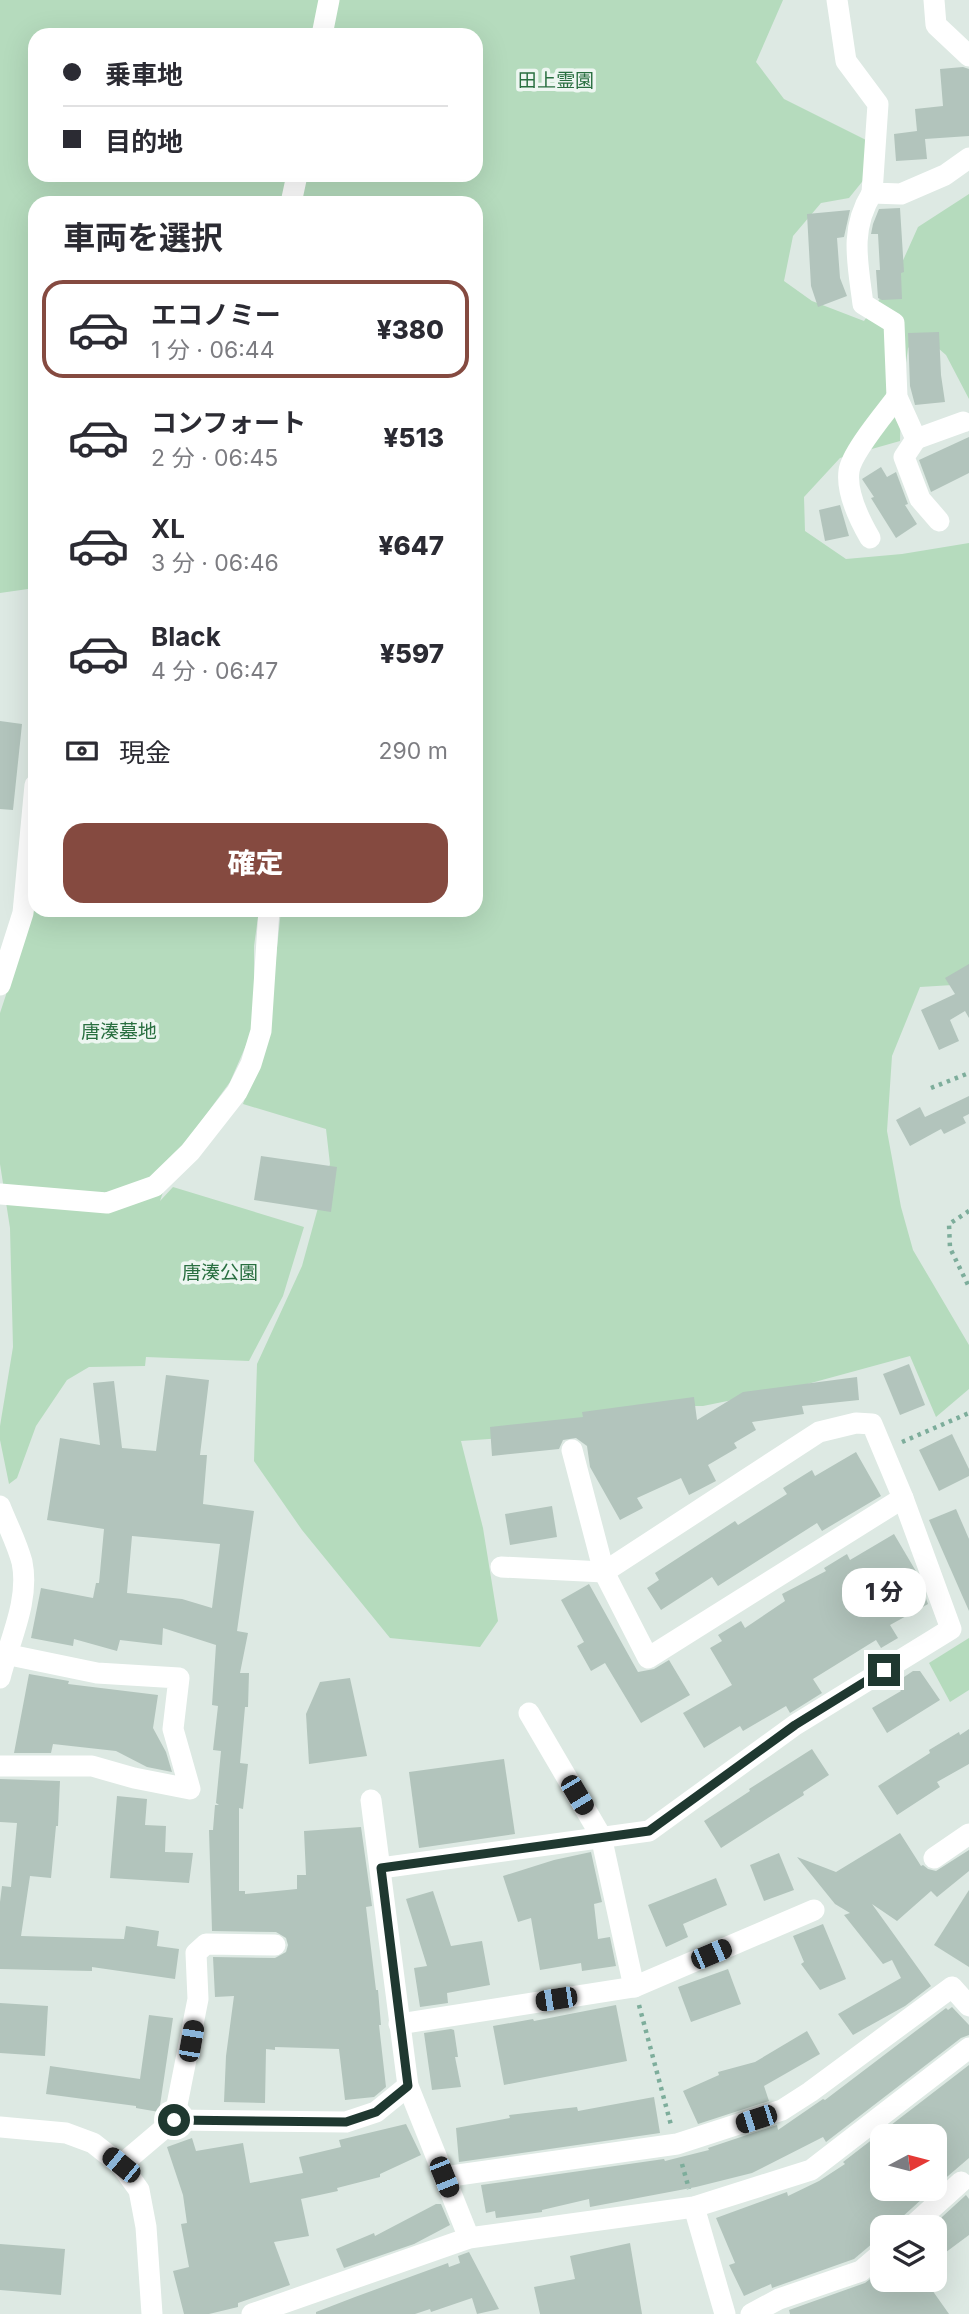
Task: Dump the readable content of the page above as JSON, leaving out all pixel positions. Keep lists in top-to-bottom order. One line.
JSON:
{"parks":["田上霊園","唐湊墓地","唐湊公園"],"north":"right","page":{"banner":["乗車地","目的地"],"heading":"車両を選択","list":[{"name":"エコノミー","note":"1 分 · 06:44","value":"¥380"},{"name":"コンフォート","note":"2 分 · 06:45","value":"¥513"},{"name":"XL","note":"3 分 · 06:46","value":"¥647"},{"name":"Black","note":"4 分 · 06:47","value":"¥597"}],"pay":["現金","290 m"],"buttons":"確定","bubble":"1 分"}}
